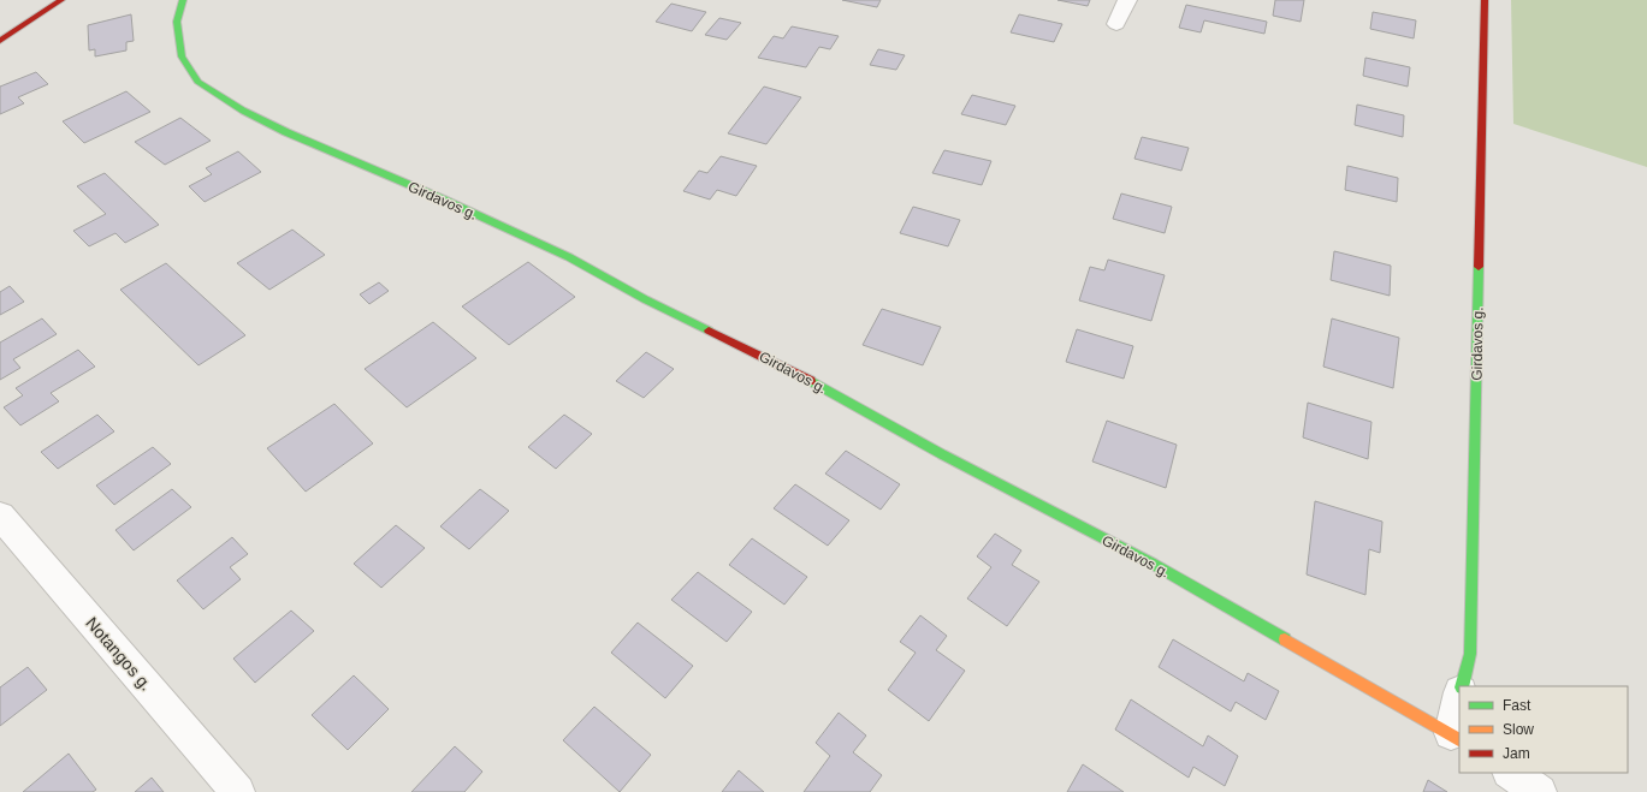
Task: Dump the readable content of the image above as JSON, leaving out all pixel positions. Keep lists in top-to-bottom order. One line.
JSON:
{"streets":{"street":["Girdavos g.","Notangos g."]},"legend":["Fast","Slow","Jam"]}
